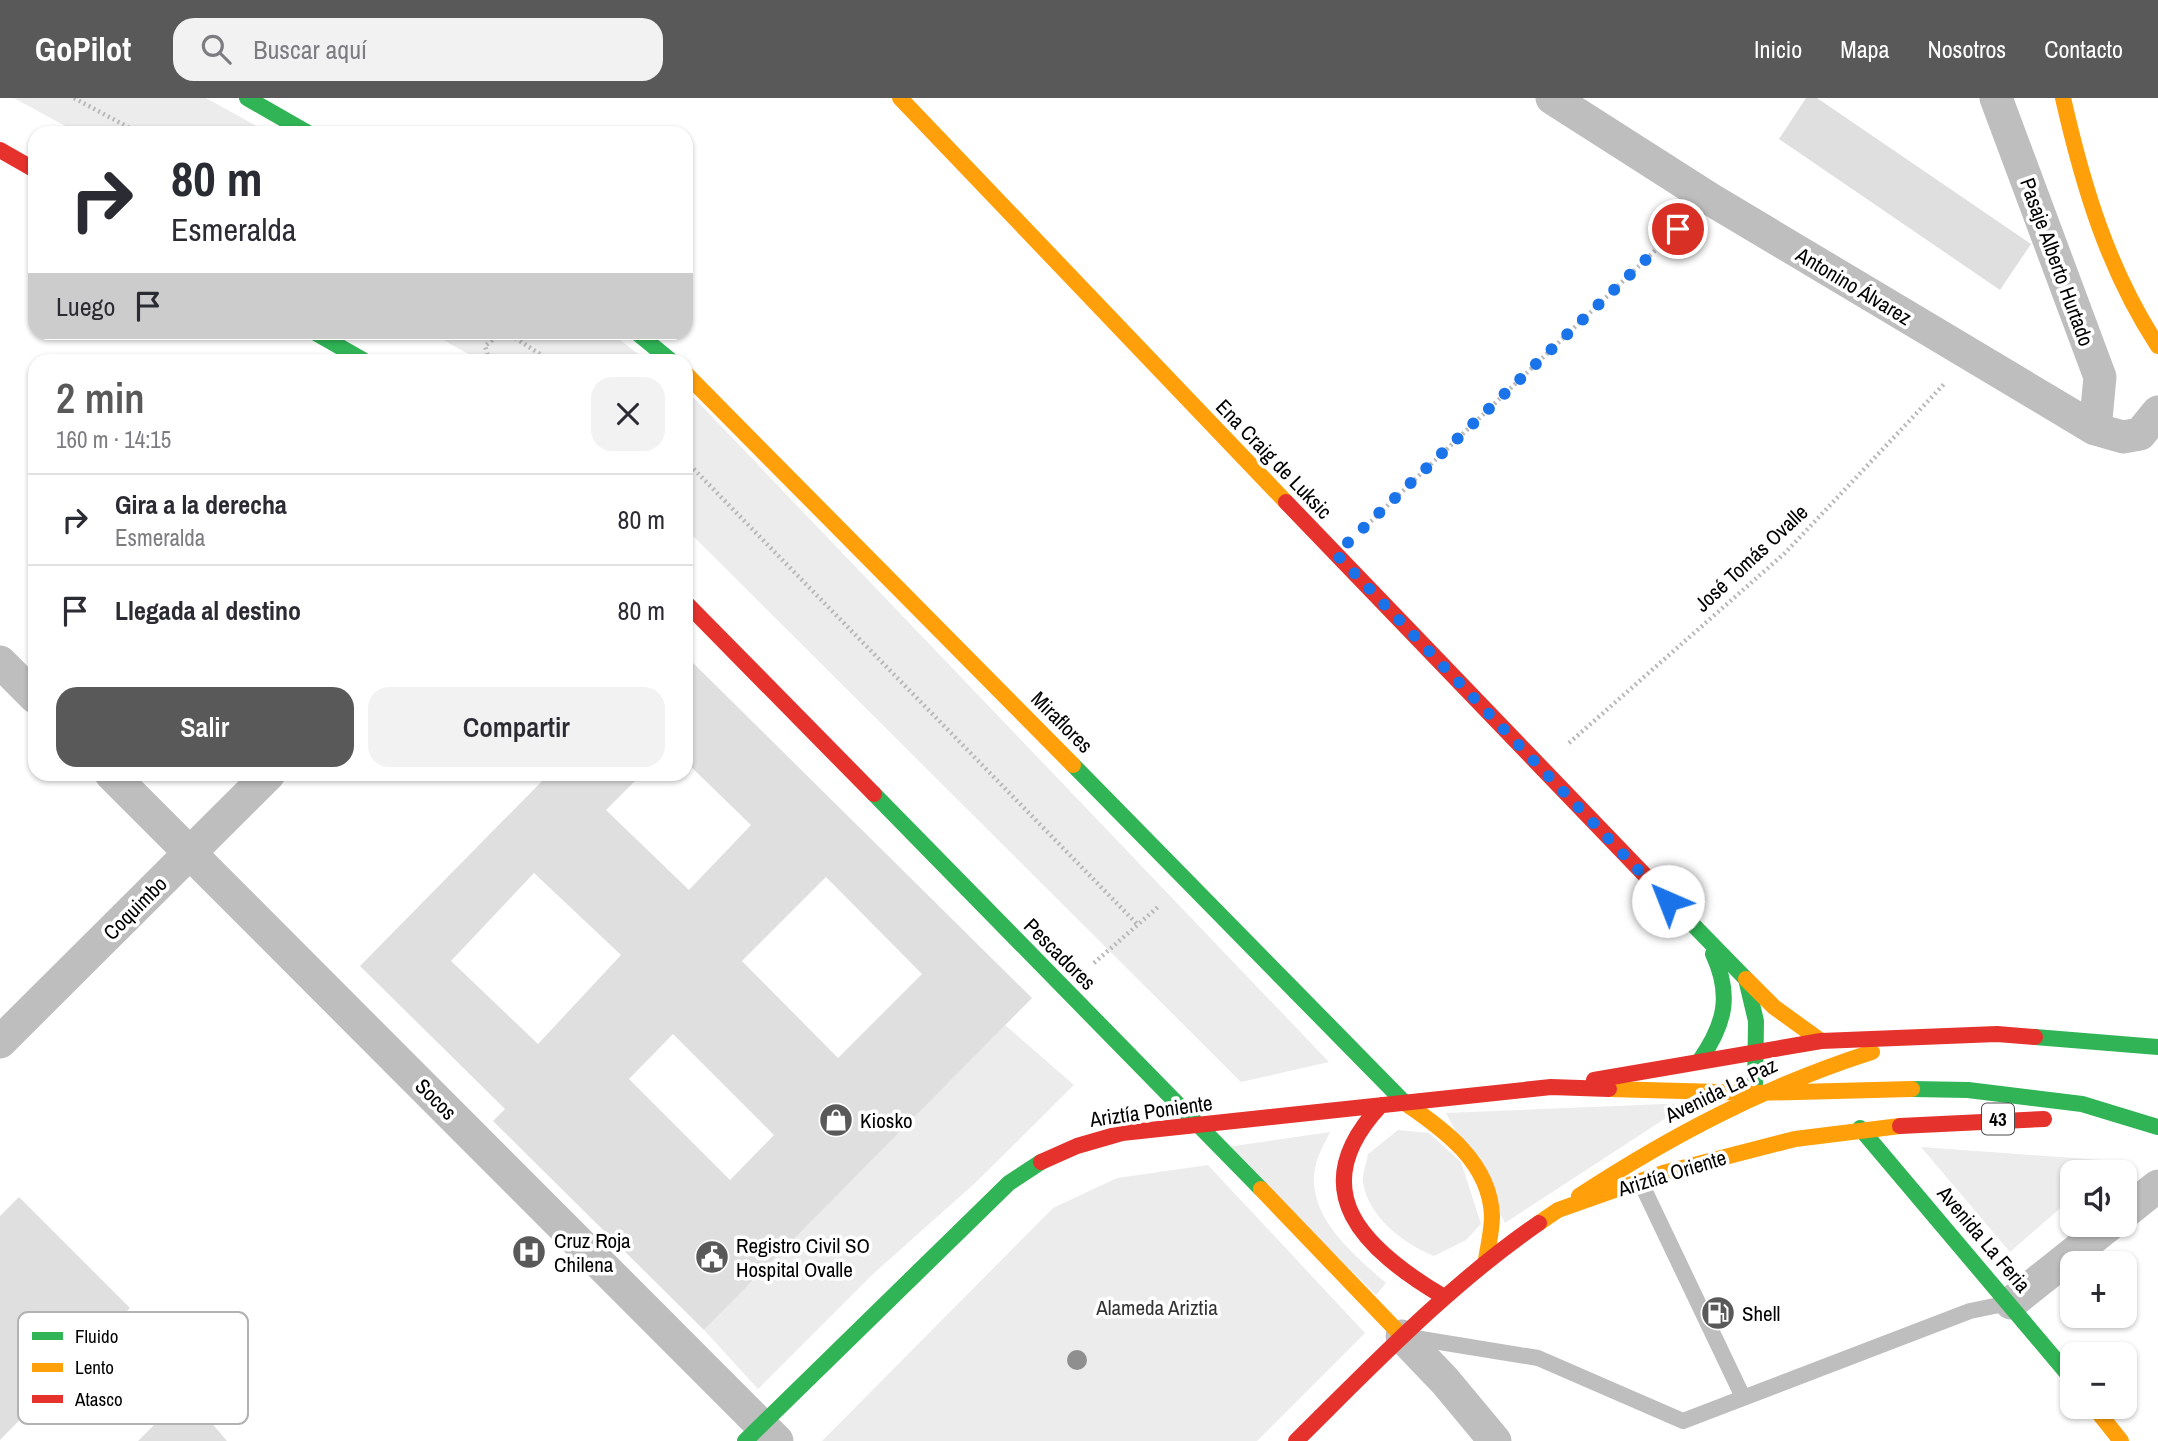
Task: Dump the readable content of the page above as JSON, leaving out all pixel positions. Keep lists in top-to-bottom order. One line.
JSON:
{"streets":{"main road":["Ena Craig de Luksic","Miraflores","Pescadores","Avenida La Paz","Ariztía Poniente","43","Ariztía Oriente","Avenida La Feria"],"street":["Pasaje Alberto Hurtado","Antonino Álvarez","Coquimbo","Socos"],"path":["José Tomás Ovalle"]},"crossings":[["Pasaje Alberto Hurtado","Antonino Álvarez"],["Antonino Álvarez","José Tomás Ovalle"],["Ena Craig de Luksic","José Tomás Ovalle"],["Ena Craig de Luksic","Avenida La Paz"],["Miraflores","Ariztía Poniente"],["Miraflores","Ariztía Oriente"],["Coquimbo","Socos"],["Pescadores","Ariztía Poniente"],["Pescadores","Ariztía Oriente"],["Avenida La Paz","Ariztía Poniente"],["Avenida La Paz","Ariztía Oriente"],["Socos","Ariztía Poniente"],["Ariztía Poniente","Ariztía Oriente"],["43","Ariztía Oriente"],["Ariztía Oriente","Avenida La Feria"]],"parks":["Alameda Ariztia"],"places":{"shop":["Kiosko"],"hospital":["Cruz Roja Chilena"],"public building":["Registro Civil SO Hospital Ovalle"],"fuel station":["Shell"]},"legend":["Fluido","Lento","Atasco"],"page":{"header":"GoPilot","search":"Buscar aquí","nav":["Inicio","Mapa","Nosotros","Contacto"],"turn":["80 m","Esmeralda"],"then":"Luego","heading":["2 min","160 m · 14:15"],"list":[{"name":"Gira a la derecha","note":"Esmeralda","value":"80 m"},{"name":"Llegada al destino","value":"80 m"}],"buttons":["Salir","Compartir"],"map_buttons":["+","−"]}}
